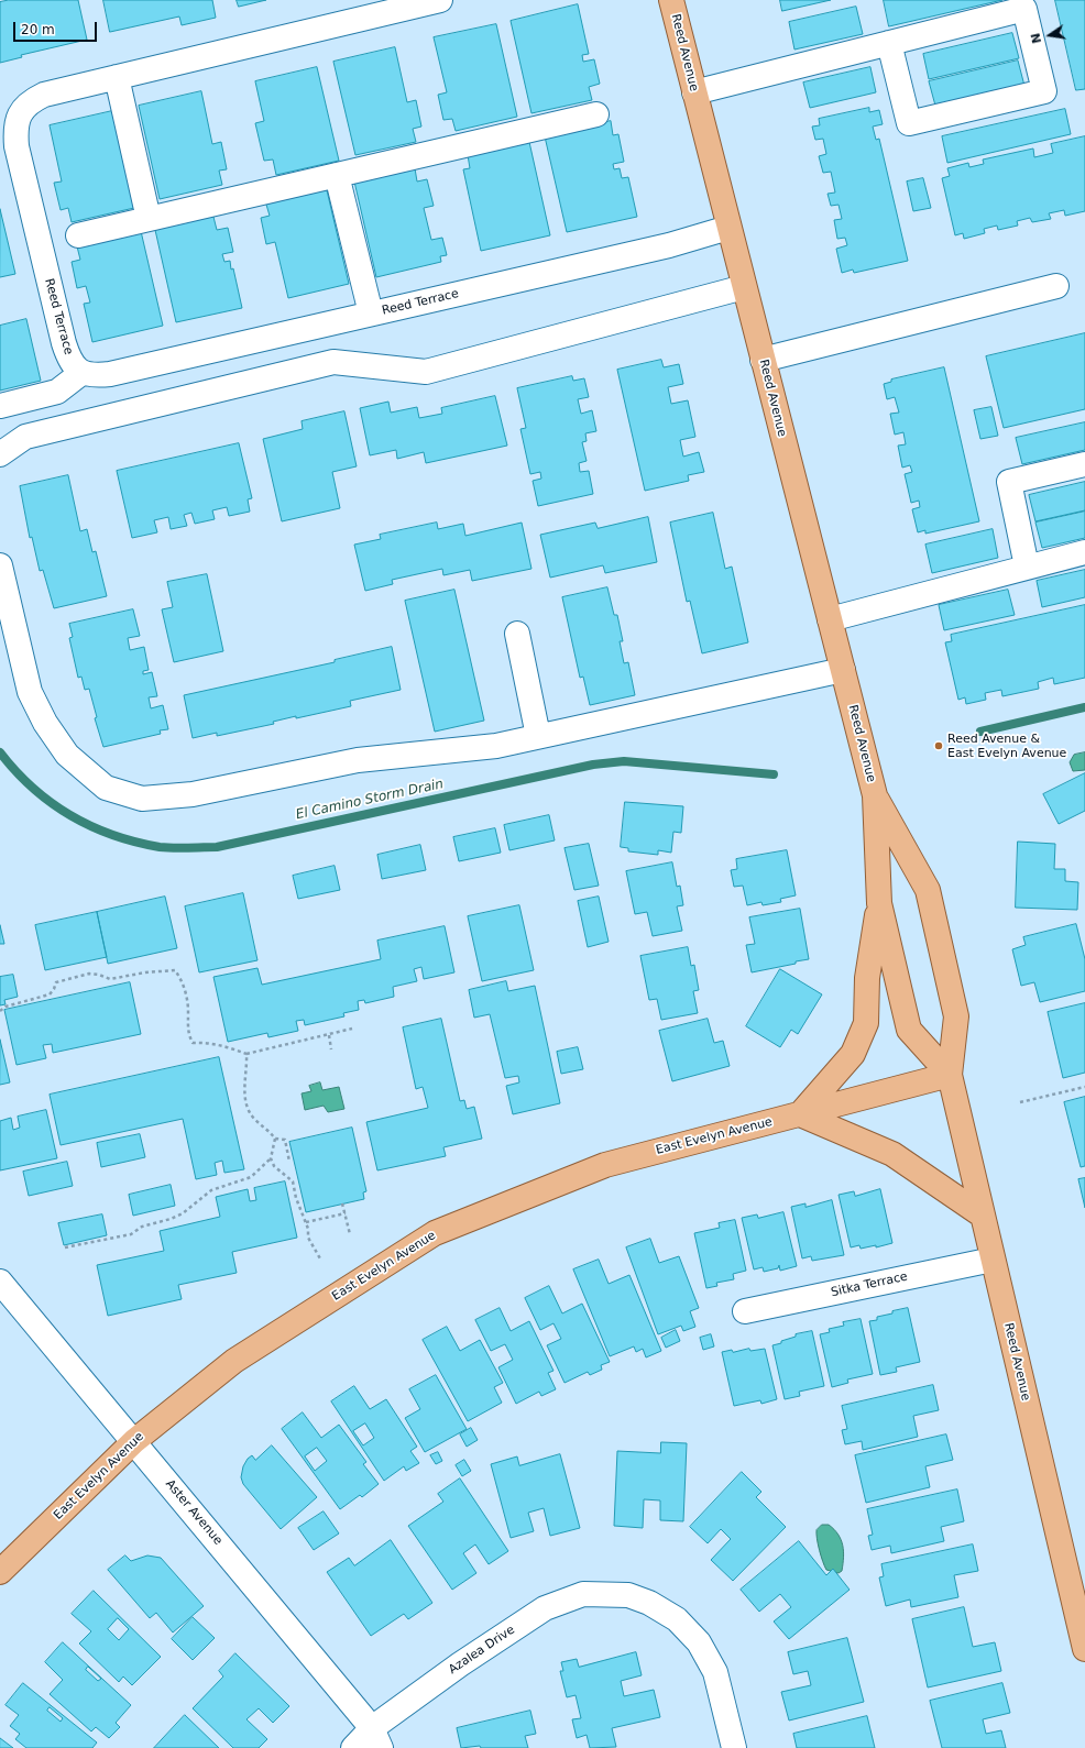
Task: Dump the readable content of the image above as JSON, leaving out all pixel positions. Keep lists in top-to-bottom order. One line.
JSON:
{"streets":{"main road":["Reed Avenue","East Evelyn Avenue"],"street":["Reed Terrace","Sitka Terrace","Aster Avenue","Azalea Drive"]},"crossings":[["Reed Avenue","Reed Terrace"],["Reed Avenue","East Evelyn Avenue"],["Reed Avenue","Sitka Terrace"],["East Evelyn Avenue","Aster Avenue"],["Aster Avenue","Azalea Drive"]],"water":["El Camino Storm Drain"],"places":["Reed Avenue & East Evelyn Avenue"],"scale_bar":"20 m","north":"left"}
